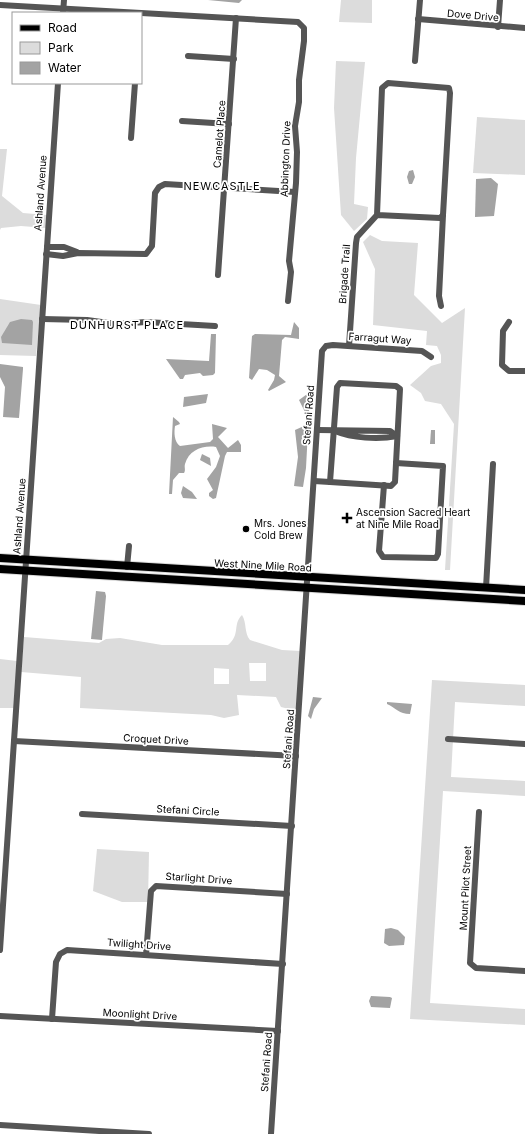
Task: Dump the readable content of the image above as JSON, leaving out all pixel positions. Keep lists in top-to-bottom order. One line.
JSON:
{"streets":{"main road":["West Nine Mile Road"],"street":["Dove Drive","Camelot Place","Abbington Drive","Ashland Avenue","Brigade Trail","Farragut Way","Stefani Road","Croquet Drive","Stefani Circle","Starlight Drive","Mount Pilot Street","Twilight Drive","Moonlight Drive"]},"crossings":[["Camelot Place","Abbington Drive"],["Ashland Avenue","West Nine Mile Road"],["Ashland Avenue","Croquet Drive"],["Brigade Trail","Farragut Way"],["Farragut Way","Stefani Road"],["Stefani Road","West Nine Mile Road"],["Stefani Road","Croquet Drive"],["Stefani Road","Stefani Circle"],["Stefani Road","Starlight Drive"],["Stefani Road","Twilight Drive"],["Stefani Road","Moonlight Drive"],["Starlight Drive","Twilight Drive"],["Twilight Drive","Moonlight Drive"]],"districts":["NEWCASTLE","DUNHURST PLACE"],"places":{"health":["Ascension Sacred Heart at Nine Mile Road"],"other":["Mrs. Jones Cold Brew"]},"legend":["Road","Park","Water"]}
